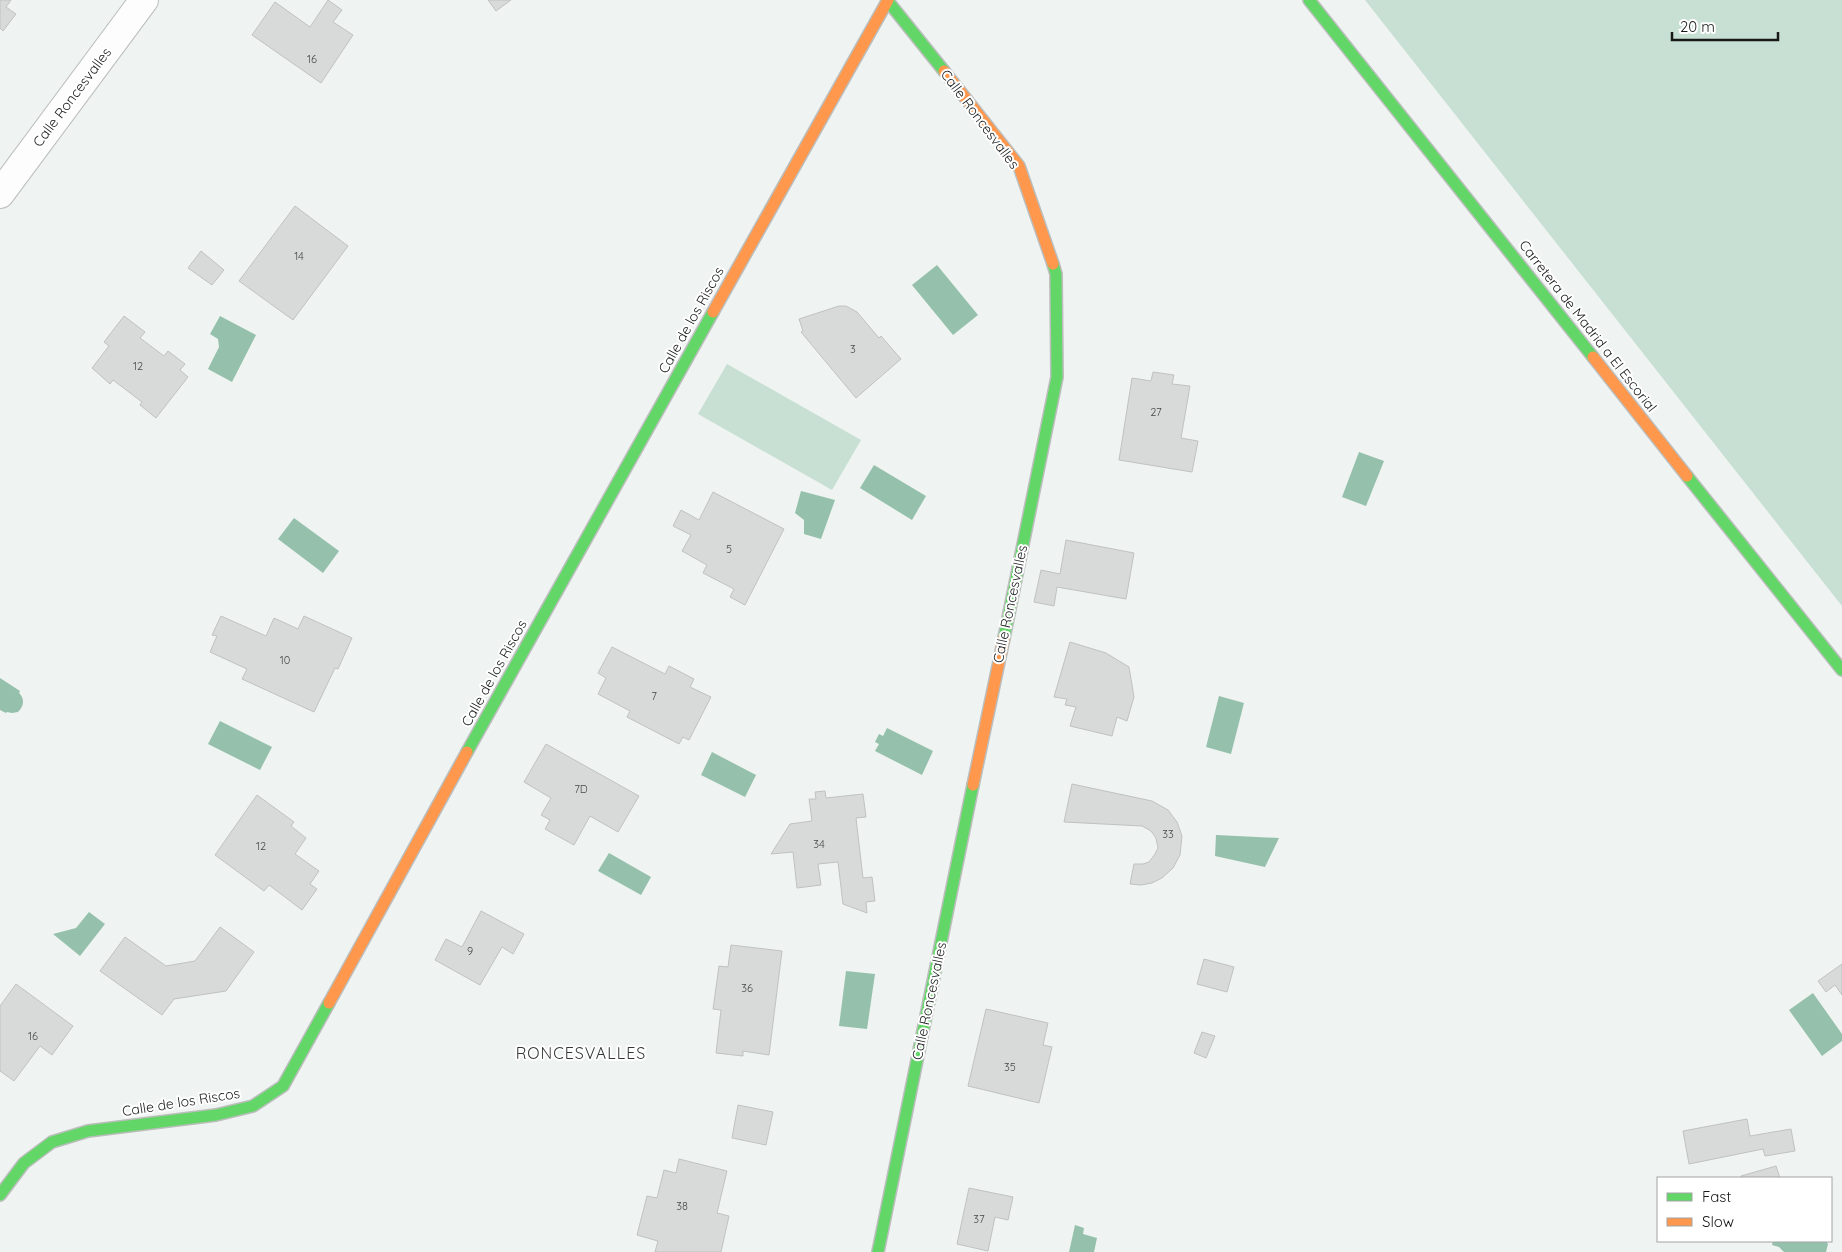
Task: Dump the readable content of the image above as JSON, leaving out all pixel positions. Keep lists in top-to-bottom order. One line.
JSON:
{"streets":{"main road":["Calle Roncesvalles","Calle de los Riscos","Carretera de Madrid a El Escorial"]},"crossings":[["Calle Roncesvalles","Calle de los Riscos"]],"districts":["RONCESVALLES"],"house_numbers":["16","14","3","12","27","5","10","7","7D","33","34","12","9","36","16","35","38","37"],"legend":["Fast","Slow"],"scale_bar":"20 m"}
